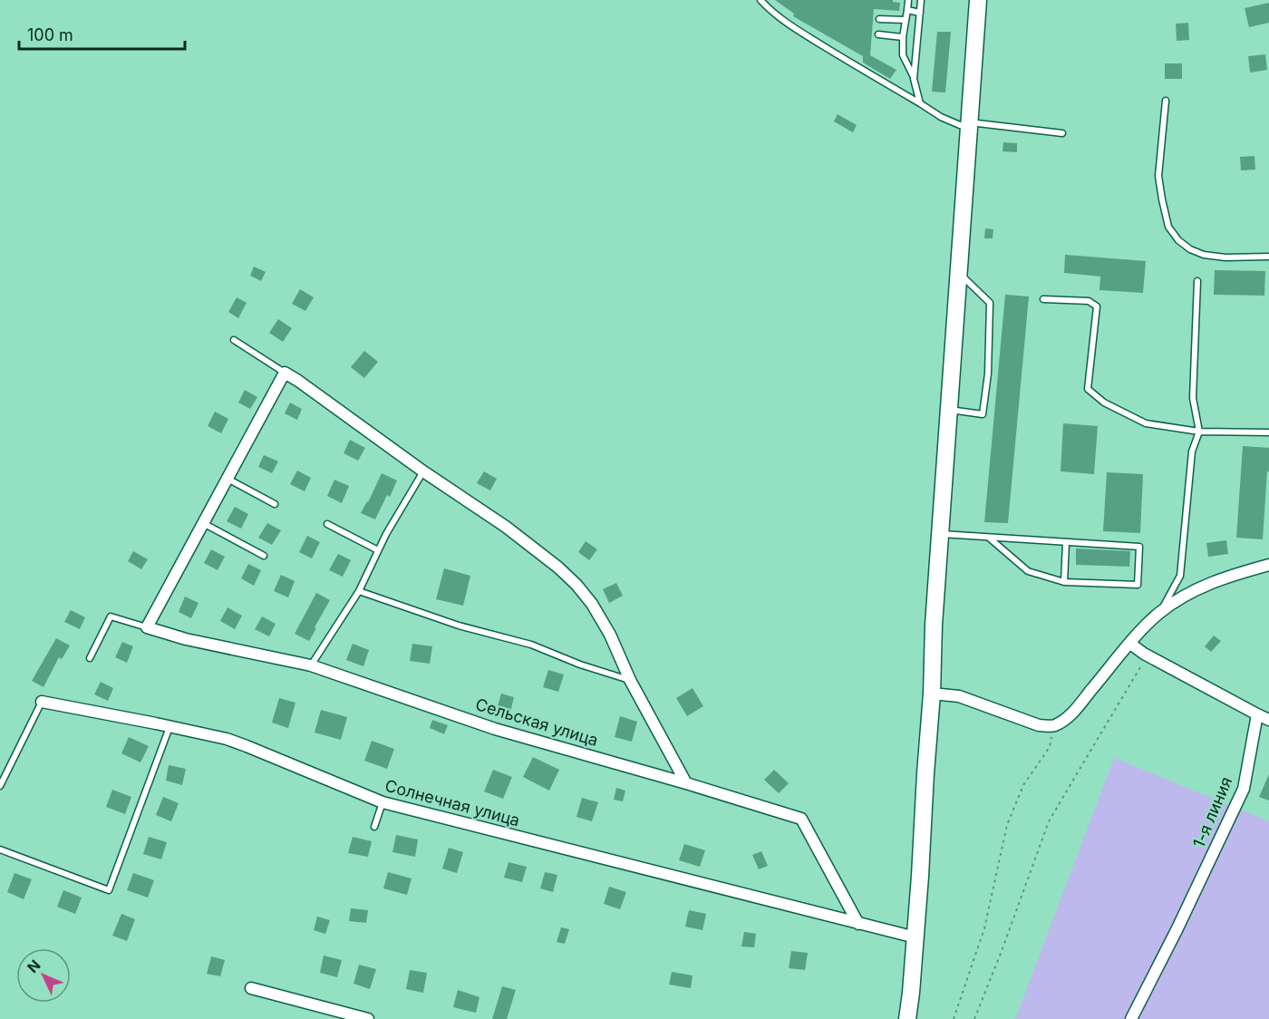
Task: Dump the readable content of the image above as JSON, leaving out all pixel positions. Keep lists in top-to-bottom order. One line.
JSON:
{"streets":{"street":["Сельская улица","Солнечная улица","1-я линия"]},"crossings":[["Сельская улица","Солнечная улица"]],"scale_bar":"100 m","north":"top left"}
